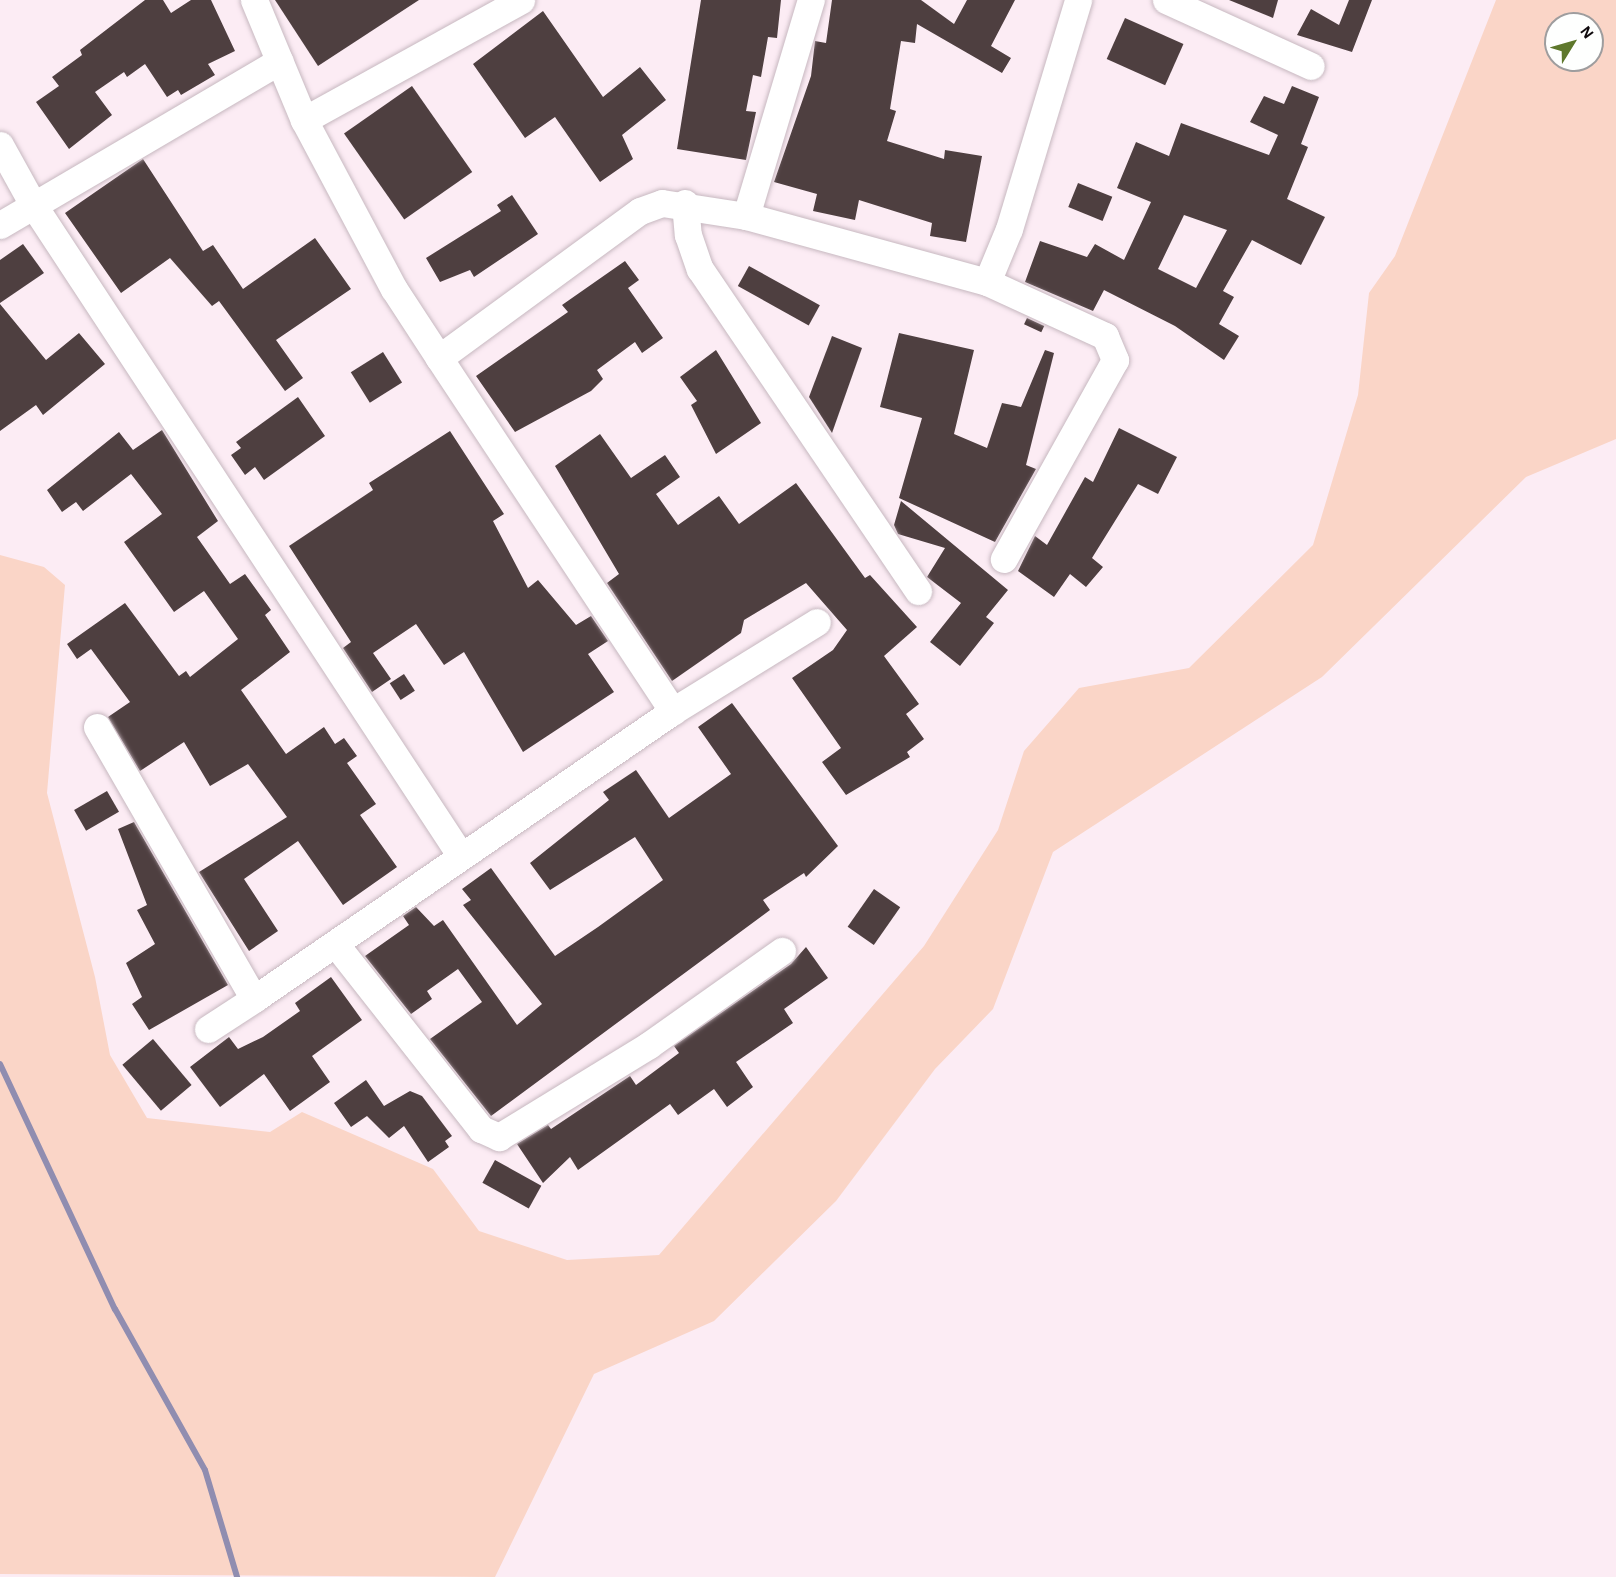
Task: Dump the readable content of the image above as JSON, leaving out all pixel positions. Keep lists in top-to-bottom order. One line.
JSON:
{"north":"top right"}
